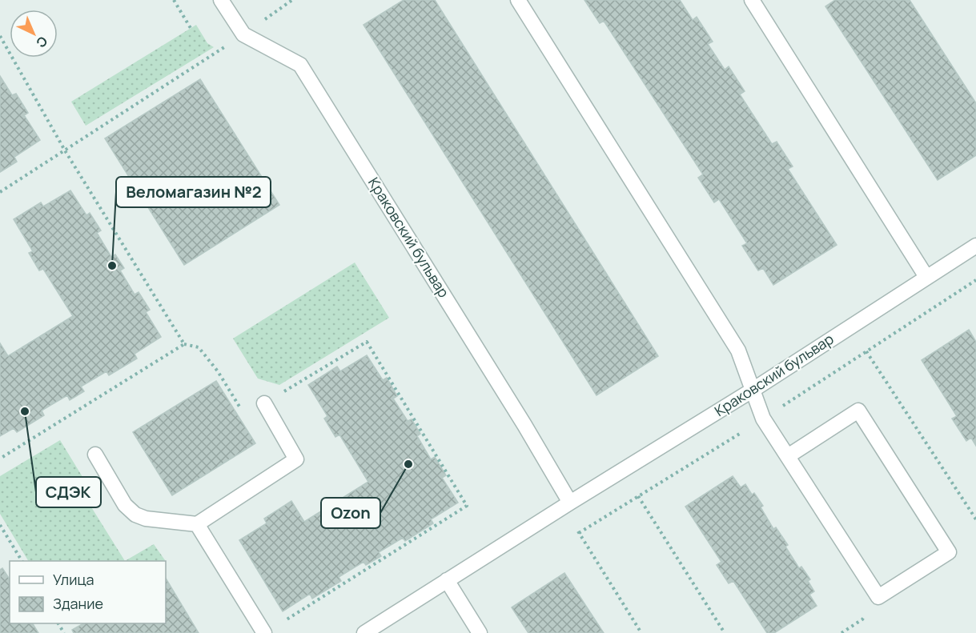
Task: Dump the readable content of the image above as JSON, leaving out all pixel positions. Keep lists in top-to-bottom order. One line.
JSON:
{"streets":{"street":["Краковский бульвар"]},"places":["Веломагазин №2","СДЭК","Ozon"],"legend":["Улица","Здание"],"north":"bottom right"}
